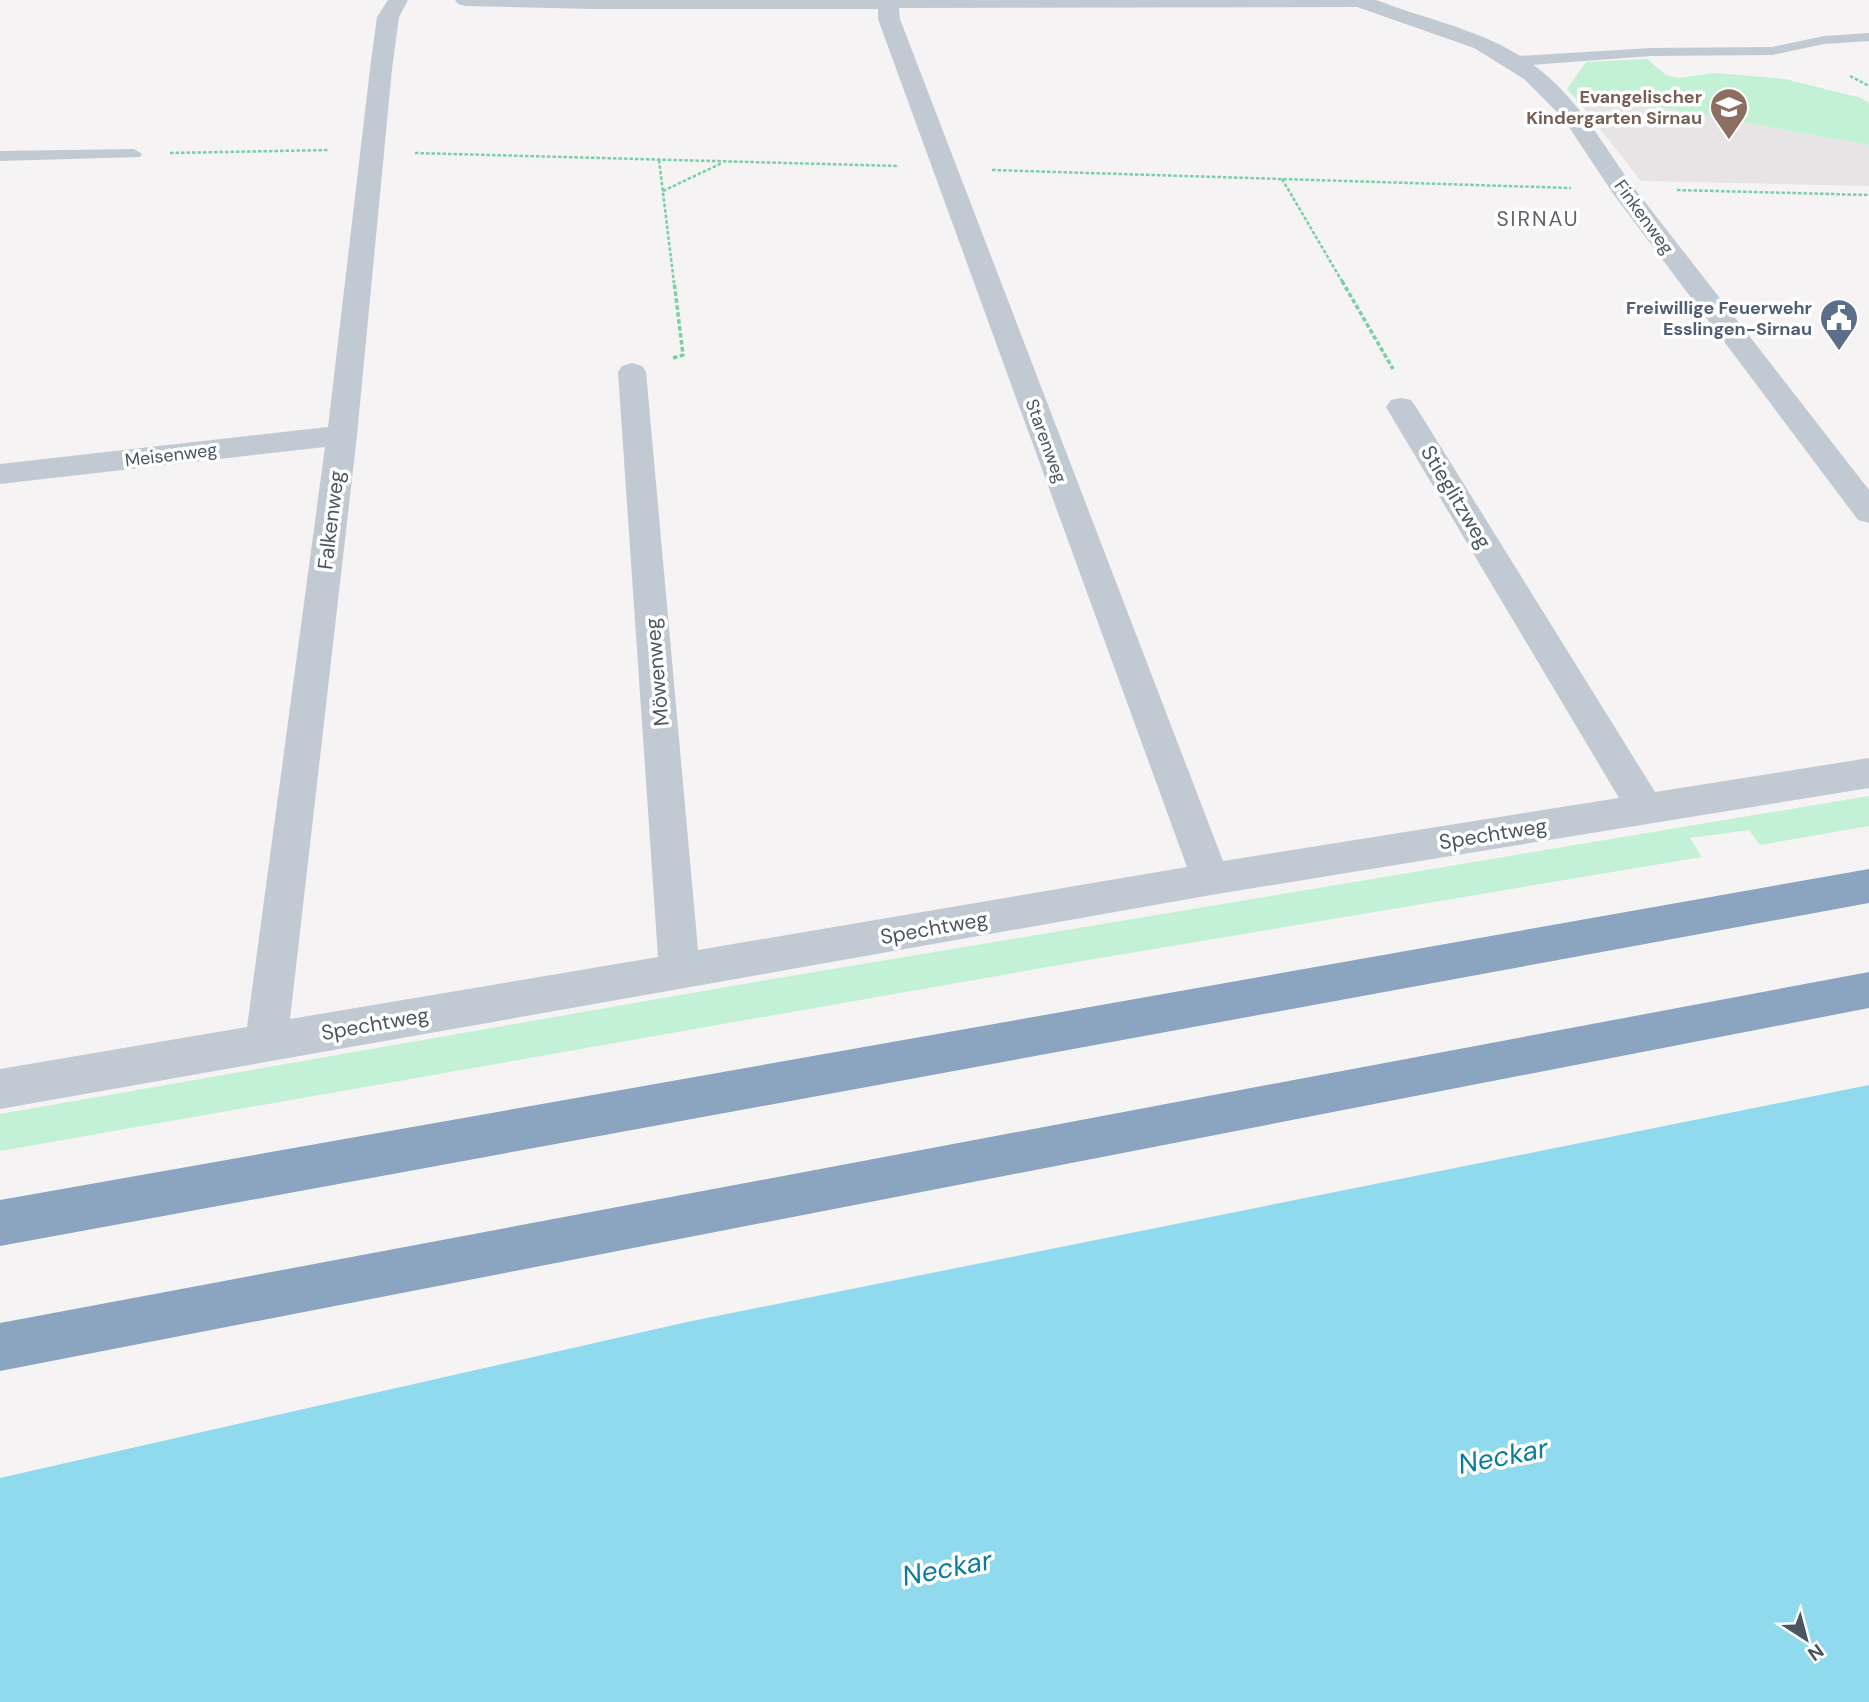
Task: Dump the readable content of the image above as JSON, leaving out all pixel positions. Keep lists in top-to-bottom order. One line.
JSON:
{"streets":{"street":["Finkenweg","Starenweg","Meisenweg","Stieglitzweg","Falkenweg","Möwenweg","Spechtweg"]},"crossings":[["Finkenweg","Starenweg"],["Starenweg","Spechtweg"],["Meisenweg","Falkenweg"],["Stieglitzweg","Spechtweg"],["Falkenweg","Spechtweg"],["Möwenweg","Spechtweg"]],"districts":["SIRNAU"],"water":["Neckar"],"places":{"school or university":["Evangelischer Kindergarten Sirnau"],"public building":["Freiwillige Feuerwehr Esslingen-Sirnau"]},"north":"bottom right"}
